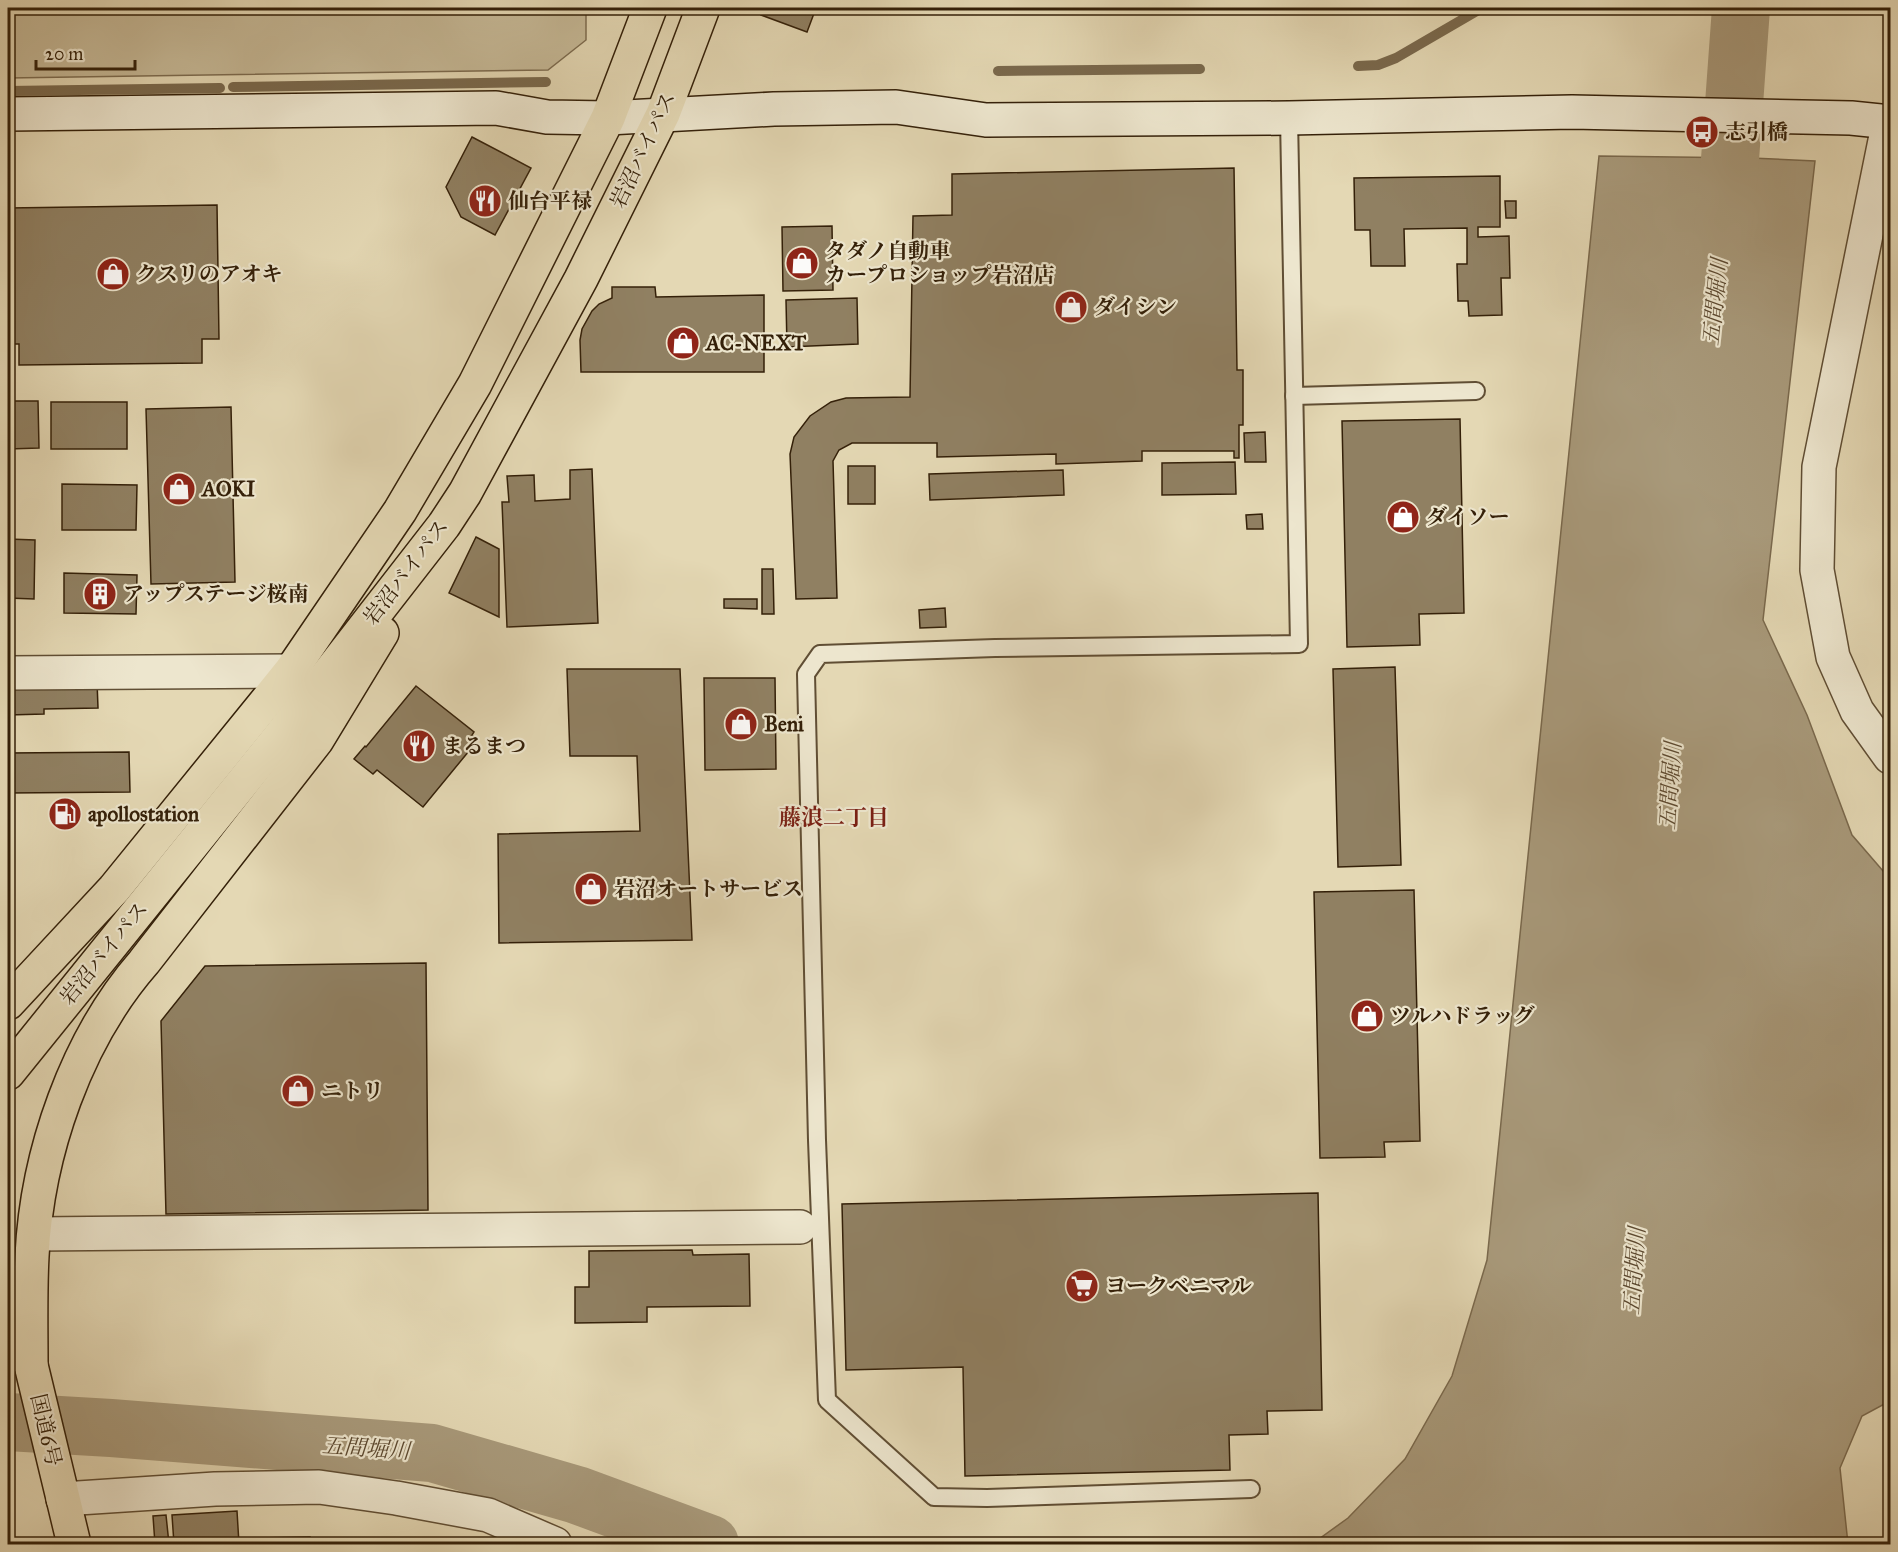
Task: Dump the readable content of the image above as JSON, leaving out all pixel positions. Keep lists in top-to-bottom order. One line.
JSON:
{"streets":{"highway":["岩沼バイパス","国道6号"]},"districts":["藤浪二丁目"],"water":["五間堀川"],"places":{"bus stop":["志引橋"],"restaurant":["仙台平禄","まるまつ"],"shop":["タダノ自動車 カープロショップ岩沼店","クスリのアオキ","ダイシン","AC-NEXT","AOKI","ダイソー","Beni","岩沼オートサービス","ツルハドラッグ","ニトリ"],"building":["アップステージ桜南"],"fuel station":["apollostation"],"supermarket":["ヨークベニマル"]},"scale_bar":"20 m"}
